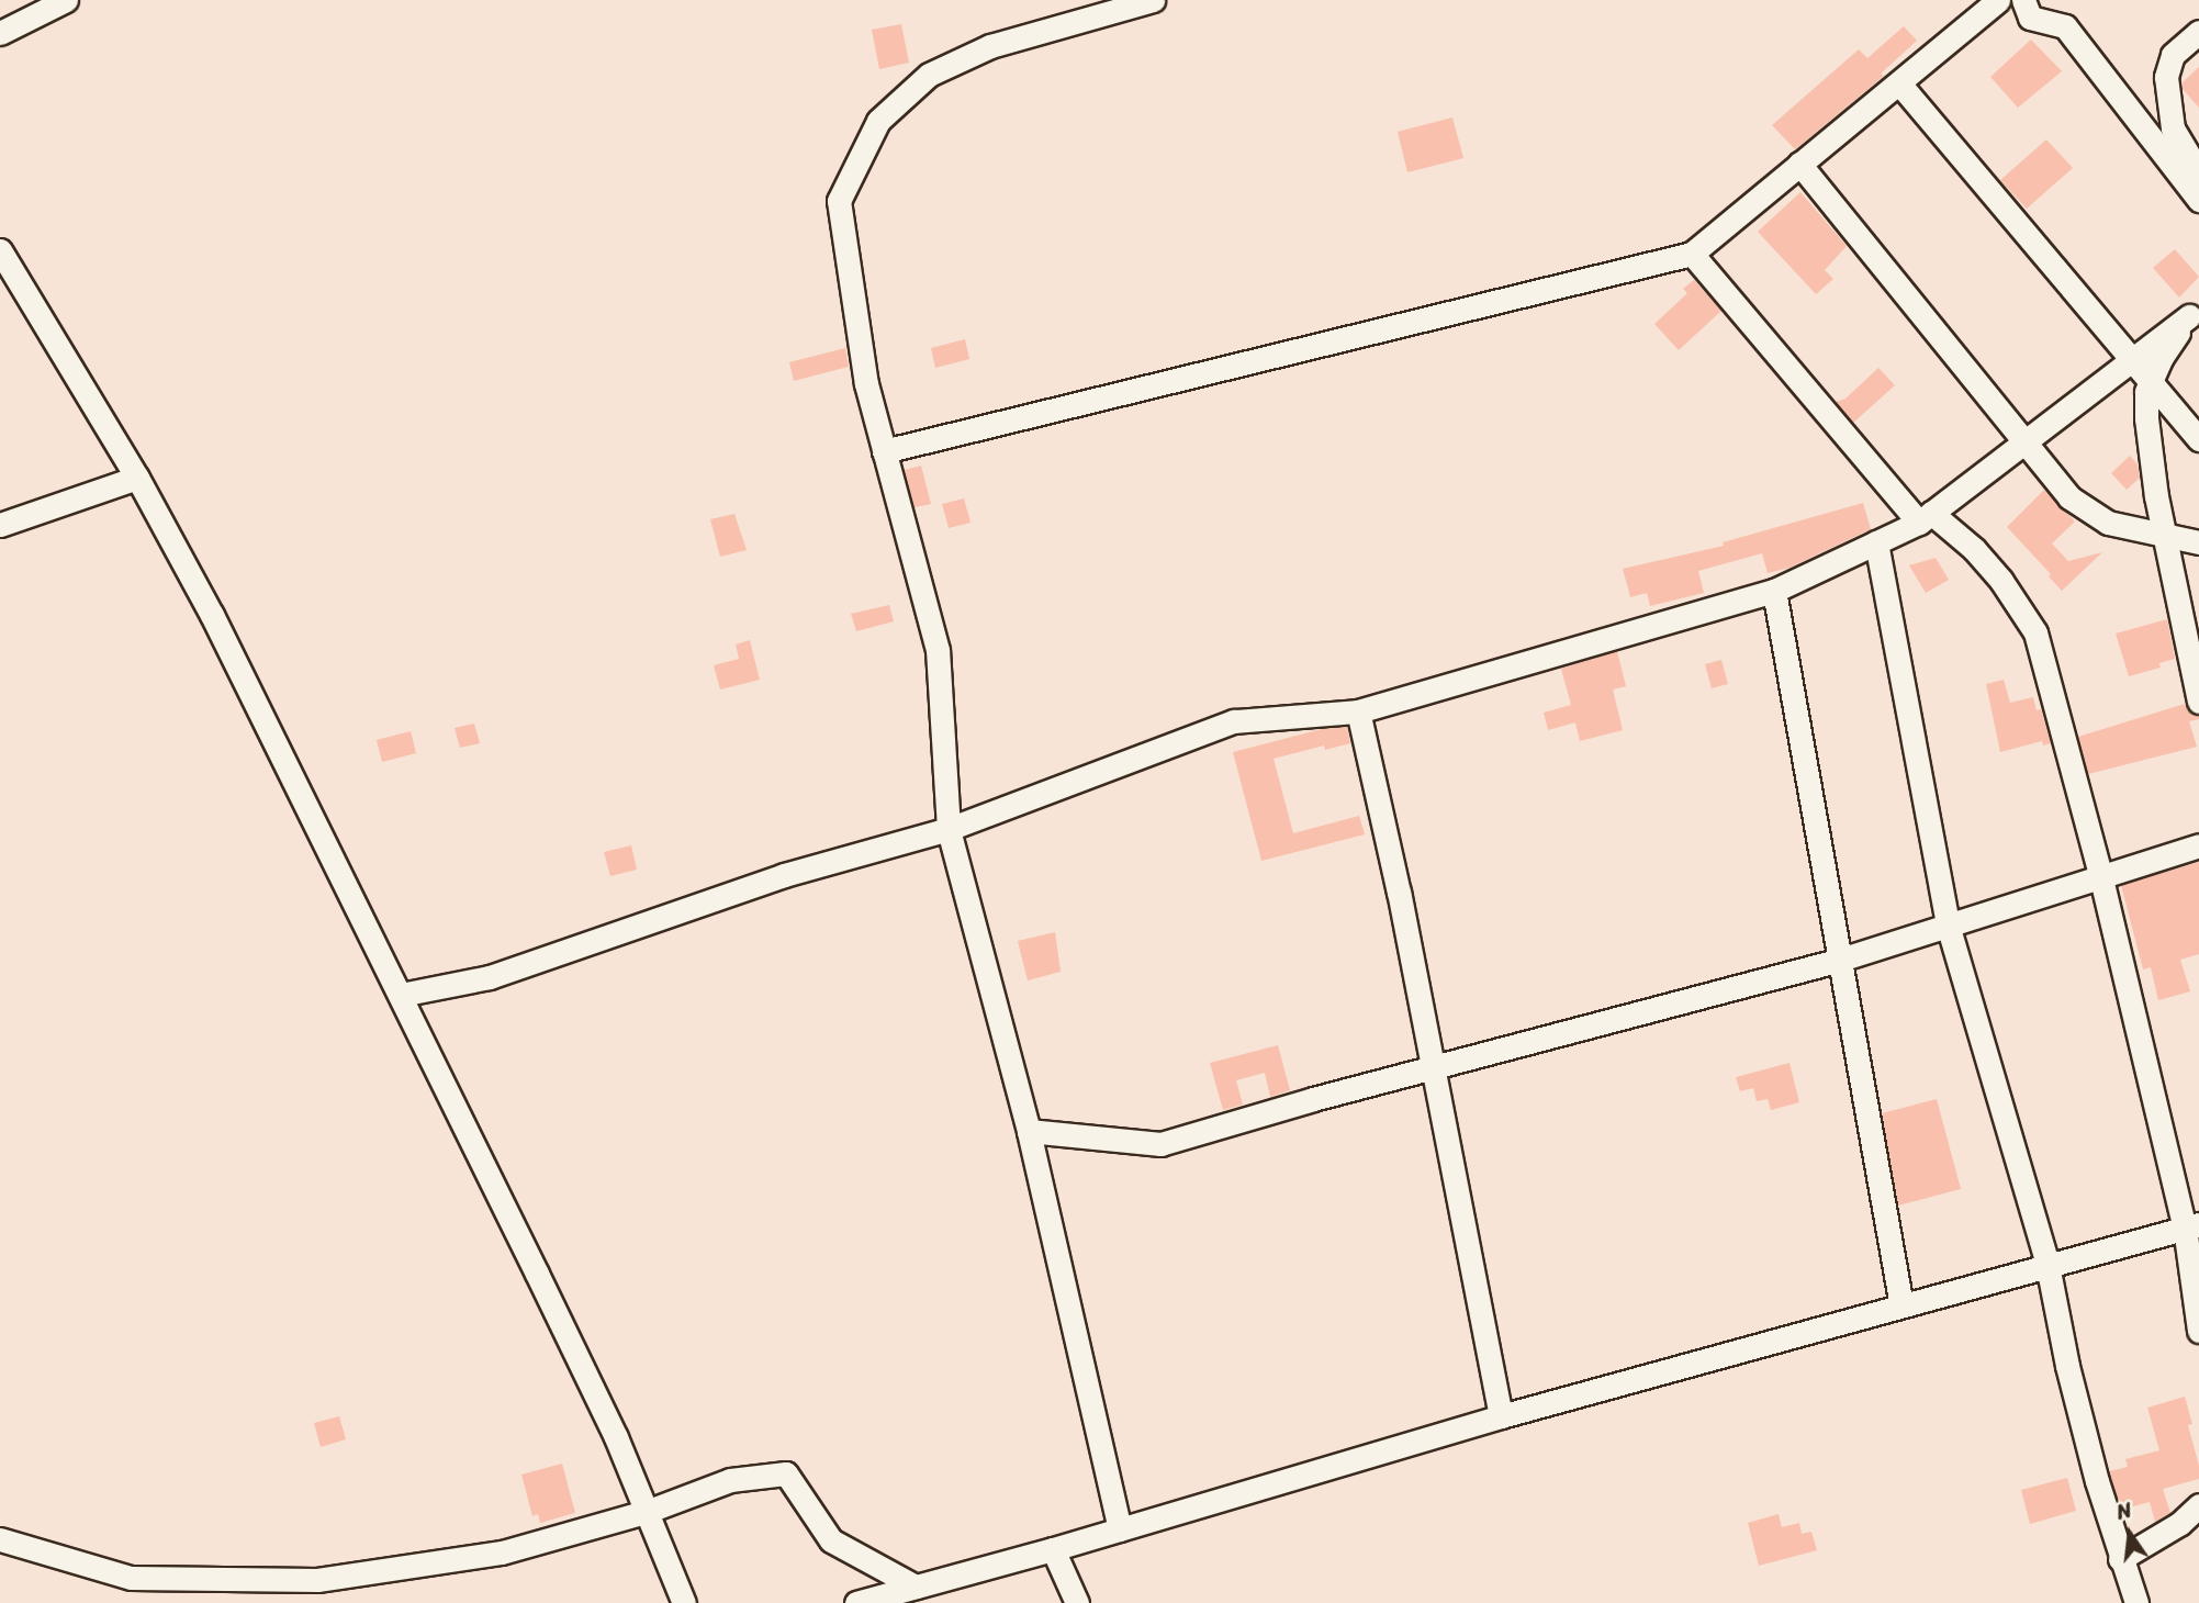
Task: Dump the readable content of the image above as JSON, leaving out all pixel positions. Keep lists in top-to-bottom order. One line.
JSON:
{"north":"top"}
